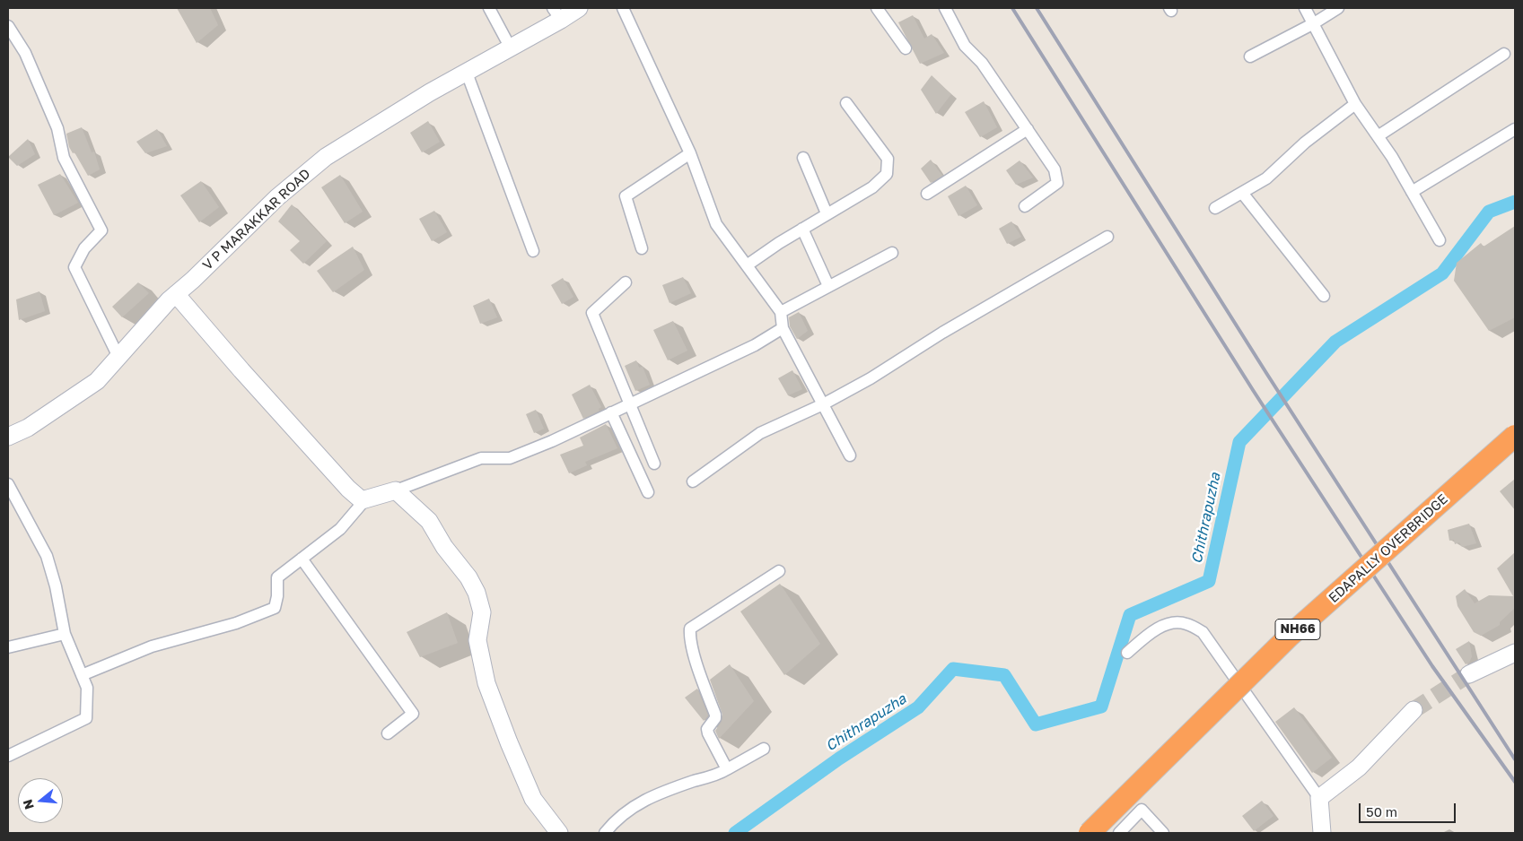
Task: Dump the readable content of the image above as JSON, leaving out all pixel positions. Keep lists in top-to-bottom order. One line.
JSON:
{"streets":{"highway":["EDAPALLY OVERBRIDGE","NH66"],"street":["V P MARAKKAR ROAD"]},"water":["Chithrapuzha"],"scale_bar":"50 m","north":"left"}
